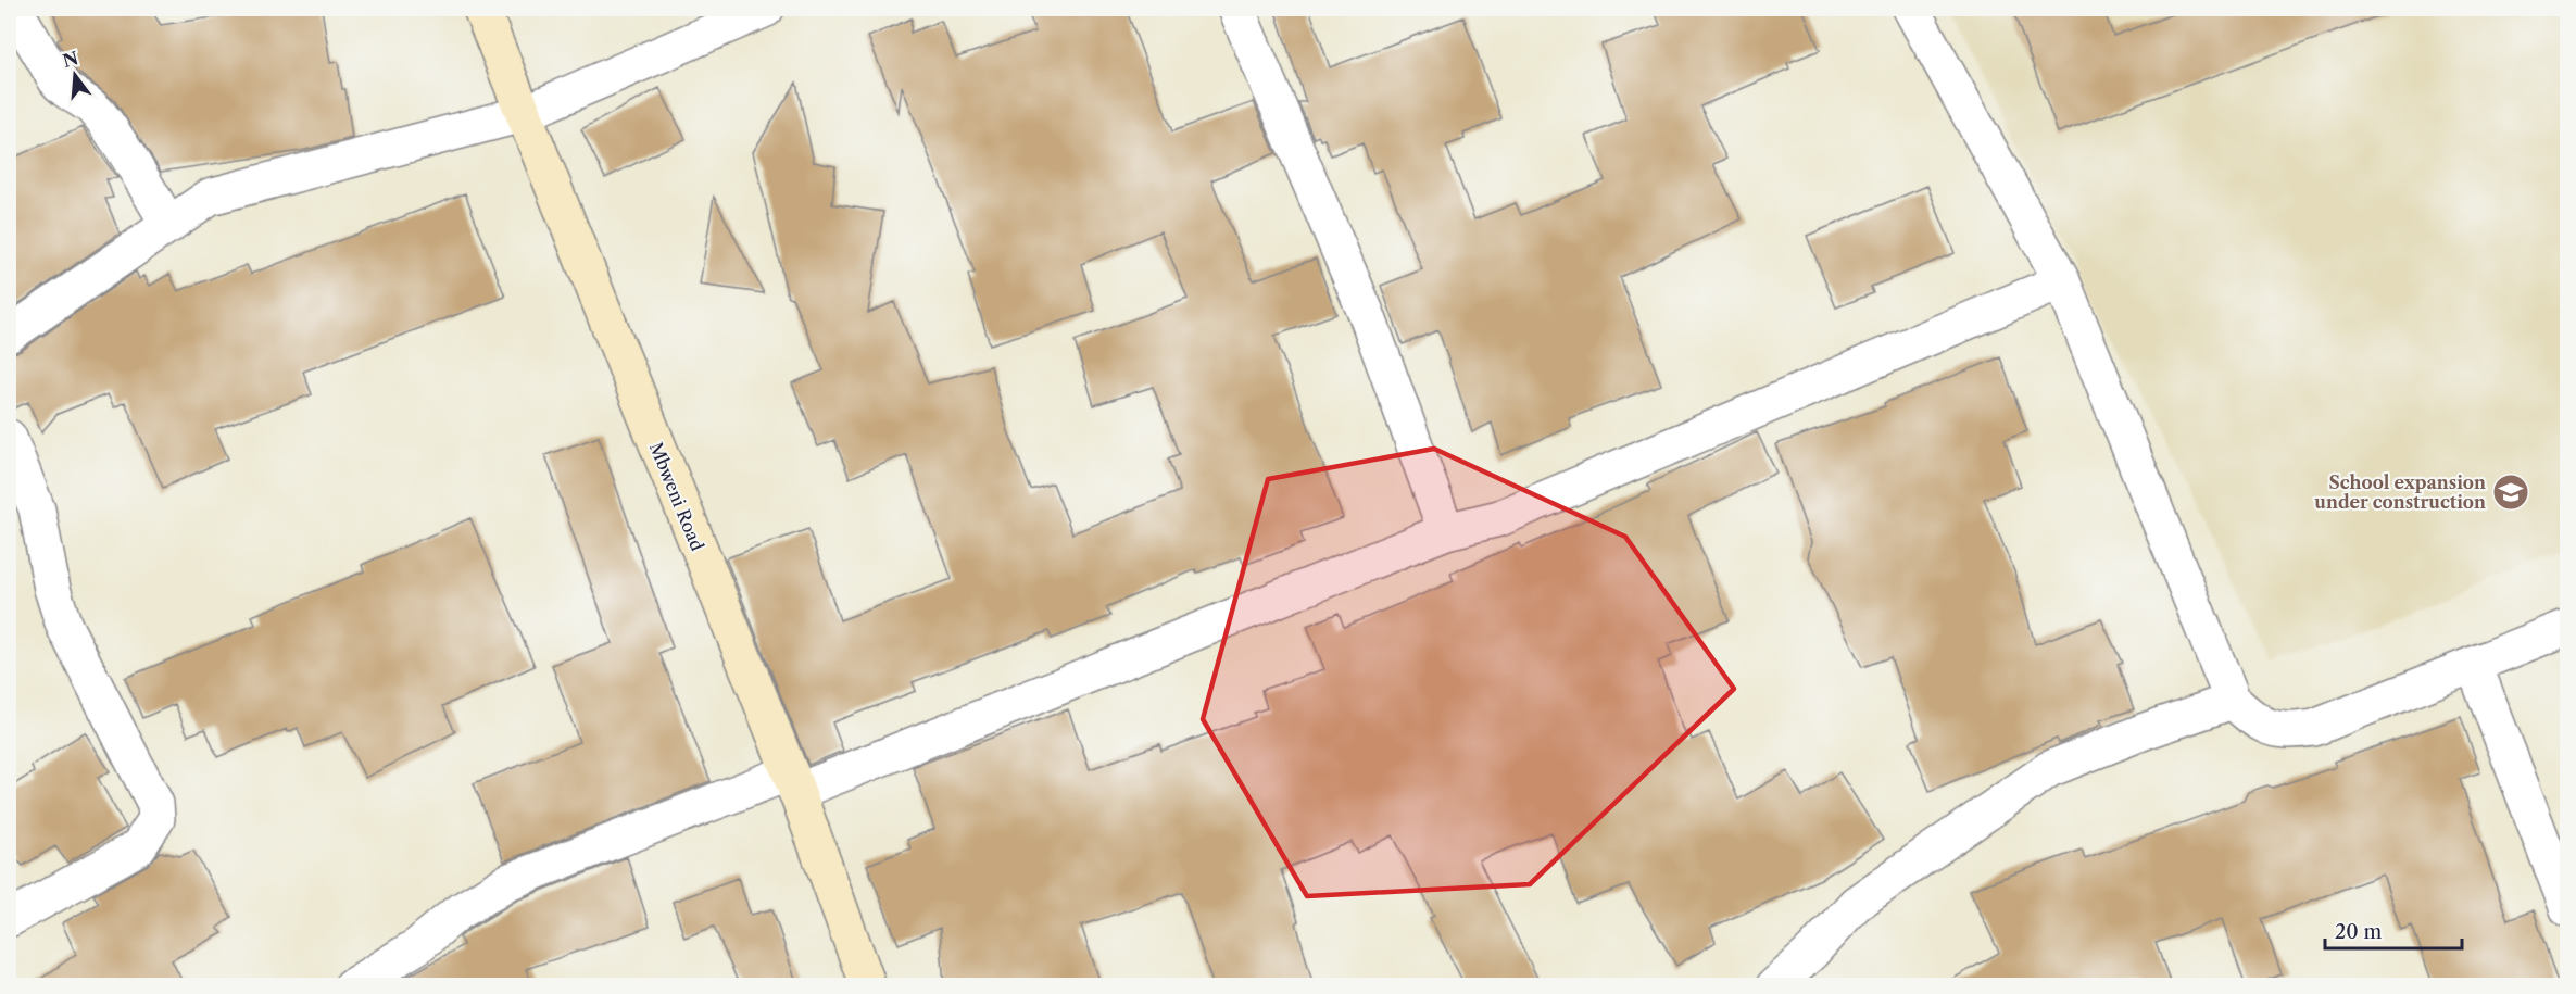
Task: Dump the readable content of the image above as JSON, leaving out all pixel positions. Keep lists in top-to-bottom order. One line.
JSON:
{"streets":{"street":["Mbweni Road"]},"places":{"school or university":["School expansion under construction"]},"scale_bar":"20 m","north":"top"}
